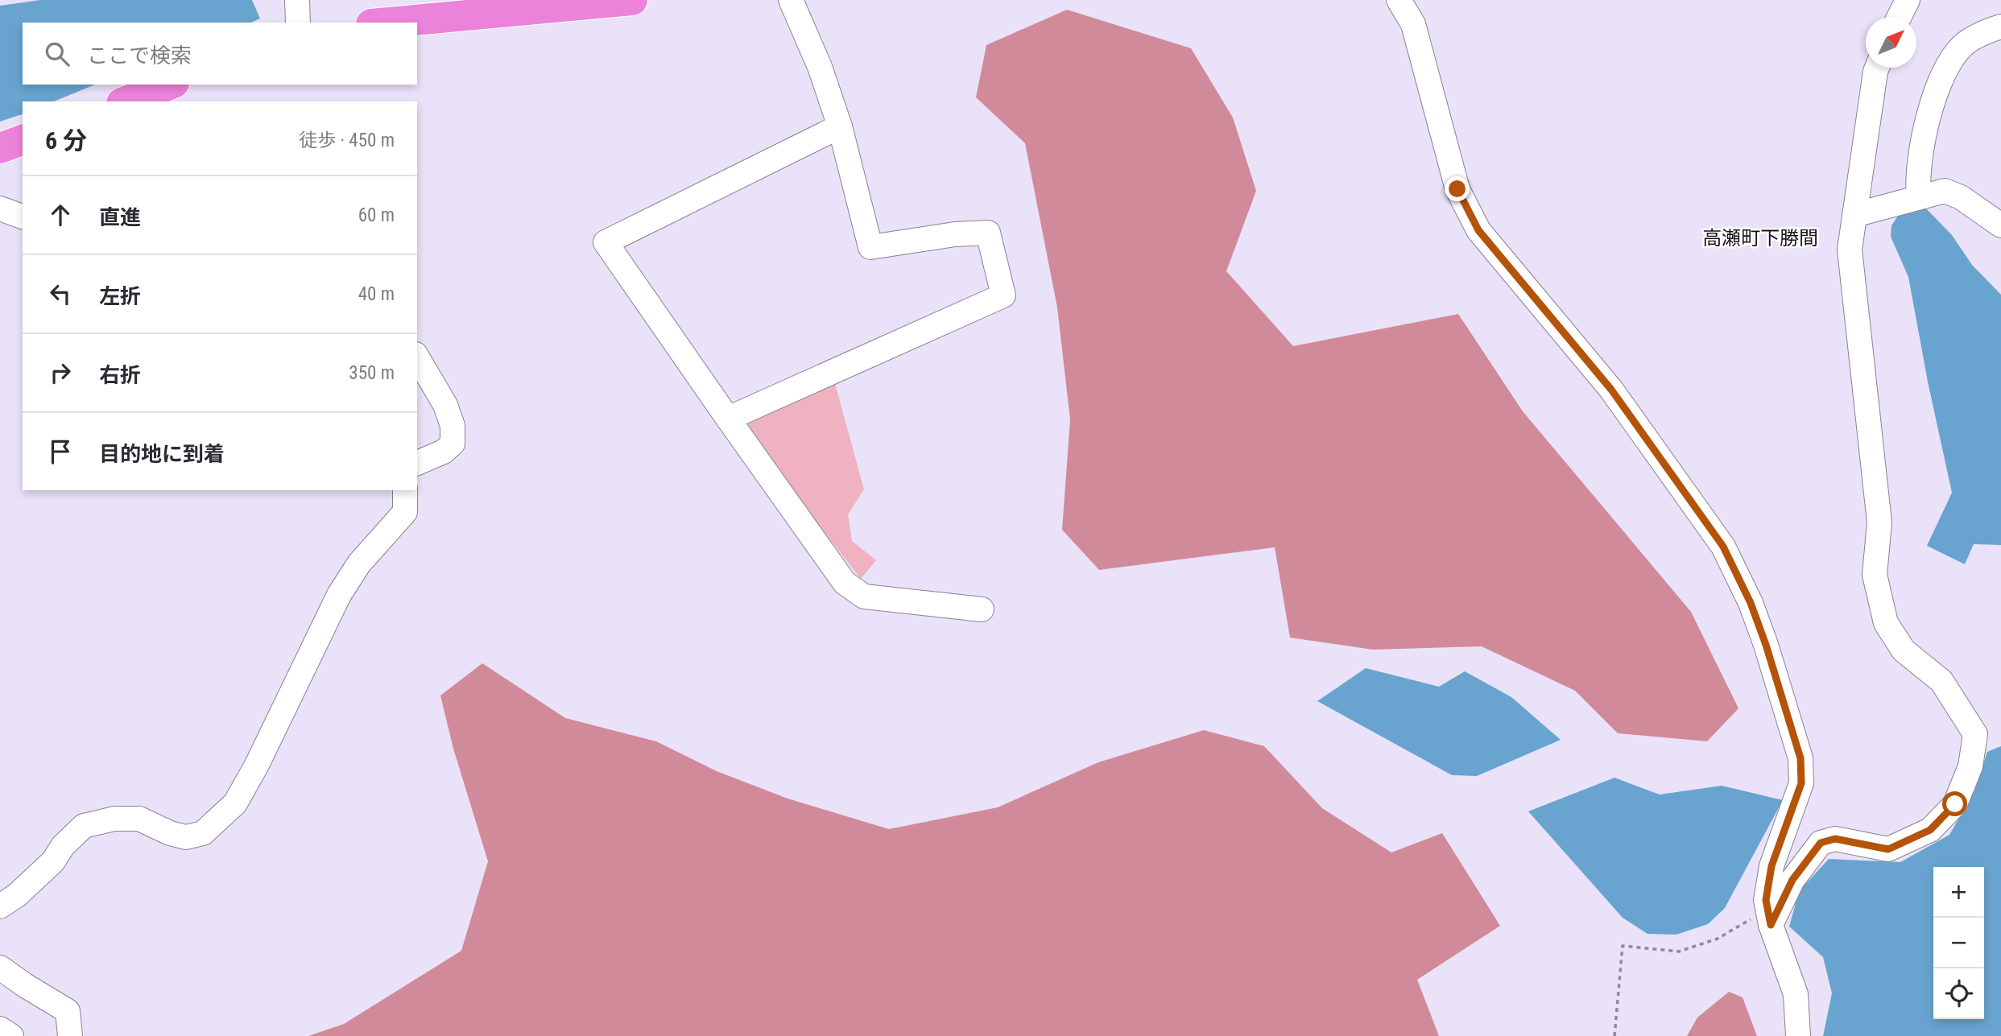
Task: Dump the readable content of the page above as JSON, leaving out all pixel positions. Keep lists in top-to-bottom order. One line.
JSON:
{"districts":["高瀬町下勝間"],"north":"top right","page":{"search":"ここで検索","heading":["6 分","徒歩 · 450 m"],"list":[["直進","60 m"],["左折","40 m"],["右折","350 m"],"目的地に到着"],"map_buttons":["+","−"]}}
